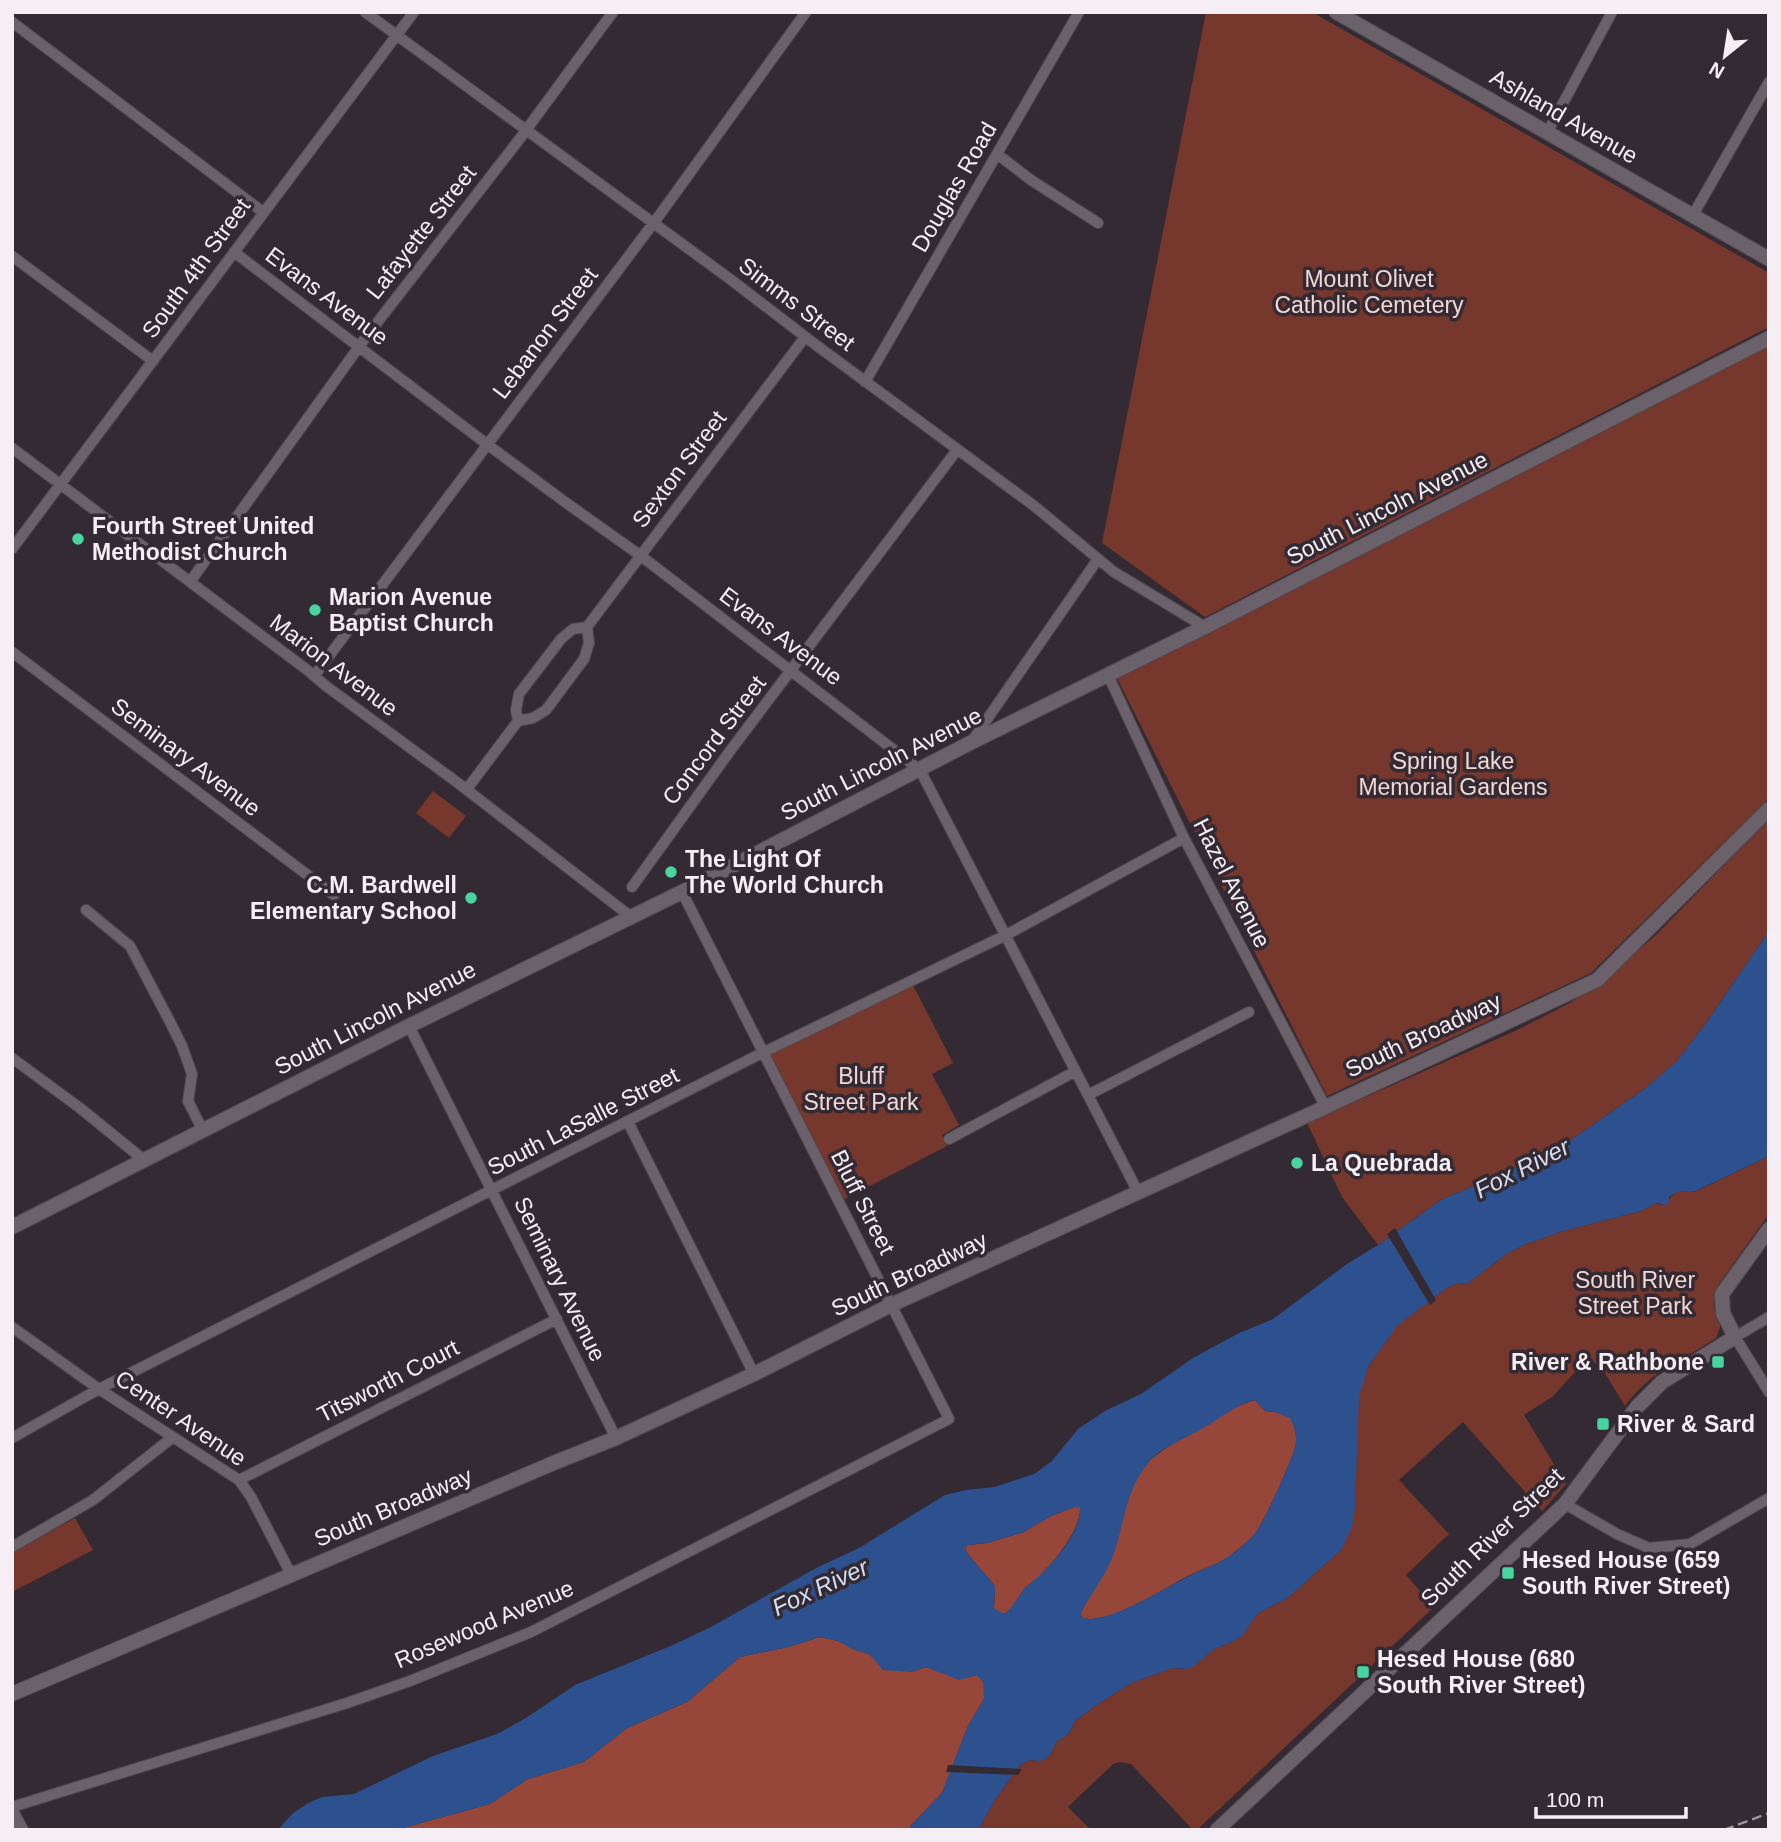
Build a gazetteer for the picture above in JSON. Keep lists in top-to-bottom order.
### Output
{
  "streets": {
    "street": [
      "Ashland Avenue",
      "Douglas Road",
      "Lafayette Street",
      "South 4th Street",
      "Evans Avenue",
      "Simms Street",
      "Lebanon Street",
      "Sexton Street",
      "South Lincoln Avenue",
      "Marion Avenue",
      "Concord Street",
      "Seminary Avenue",
      "Hazel Avenue",
      "South Broadway",
      "South LaSalle Street",
      "Bluff Street",
      "Titsworth Court",
      "Center Avenue",
      "South River Street",
      "Rosewood Avenue"
    ]
  },
  "crossings": [
    ["Douglas Road", "Simms Street"],
    ["Lafayette Street", "Evans Avenue"],
    ["Lafayette Street", "Simms Street"],
    ["Lafayette Street", "Marion Avenue"],
    ["South 4th Street", "Evans Avenue"],
    ["South 4th Street", "Simms Street"],
    ["South 4th Street", "Marion Avenue"],
    ["Evans Avenue", "Lebanon Street"],
    ["Evans Avenue", "Sexton Street"],
    ["Evans Avenue", "South Lincoln Avenue"],
    ["Evans Avenue", "Concord Street"],
    ["Evans Avenue", "South Broadway"],
    ["Evans Avenue", "South LaSalle Street"],
    ["Simms Street", "Lebanon Street"],
    ["Simms Street", "Sexton Street"],
    ["Simms Street", "South Lincoln Avenue"],
    ["Simms Street", "Concord Street"],
    ["Lebanon Street", "Marion Avenue"],
    ["Sexton Street", "Marion Avenue"],
    ["South Lincoln Avenue", "Marion Avenue"],
    ["South Lincoln Avenue", "Seminary Avenue"],
    ["South Lincoln Avenue", "Hazel Avenue"],
    ["South Lincoln Avenue", "Bluff Street"],
    ["Seminary Avenue", "South Broadway"],
    ["Seminary Avenue", "South LaSalle Street"],
    ["Seminary Avenue", "Titsworth Court"],
    ["Hazel Avenue", "South Broadway"],
    ["Hazel Avenue", "South LaSalle Street"],
    ["South Broadway", "Bluff Street"],
    ["South Broadway", "Center Avenue"],
    ["South LaSalle Street", "Bluff Street"],
    ["South LaSalle Street", "Center Avenue"],
    ["Bluff Street", "Rosewood Avenue"],
    ["Titsworth Court", "Center Avenue"]
  ],
  "water": ["Fox River"],
  "parks": [
    "Mount Olivet Catholic Cemetery",
    "Spring Lake Memorial Gardens",
    "Bluff Street Park",
    "South River Street Park"
  ],
  "places": {
    "other": [
      "Fourth Street United Methodist Church",
      "Marion Avenue Baptist Church",
      "The Light Of The World Church",
      "C.M. Bardwell Elementary School",
      "La Quebrada"
    ],
    "transit": [
      "River & Rathbone",
      "River & Sard",
      "Hesed House (659 South River Street)",
      "Hesed House (680 South River Street)"
    ]
  },
  "scale_bar": "100 m",
  "north": "bottom left"
}
